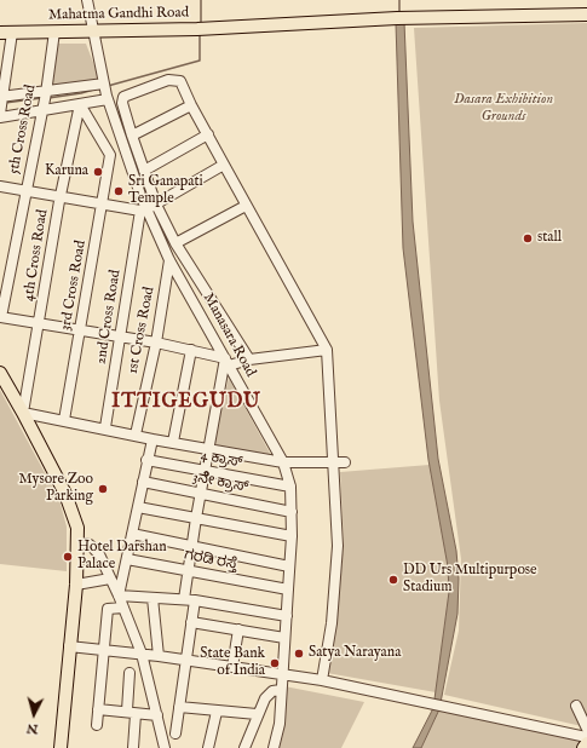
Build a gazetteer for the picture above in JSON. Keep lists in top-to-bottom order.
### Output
{
  "streets": {
    "main road": ["Mahatma Gandhi Road"],
    "street": [
      "5th Cross Road",
      "4th Cross Road",
      "3rd Cross Road",
      "2nd Cross Road",
      "1st Cross Road",
      "Manasara Road",
      "4 ಕ್ರಾಸ್",
      "3ನೆೇ ಕ್ರಾಸ್",
      "ಗರಡಿ ರಸ್ತೆ"
    ]
  },
  "crossings": [
    ["Mahatma Gandhi Road", "5th Cross Road"],
    ["Mahatma Gandhi Road", "Manasara Road"],
    ["4th Cross Road", "3rd Cross Road"],
    ["2nd Cross Road", "Manasara Road"],
    ["1st Cross Road", "Manasara Road"],
    ["Manasara Road", "4 ಕ್ರಾಸ್"],
    ["Manasara Road", "3ನೆೇ ಕ್ರಾಸ್"],
    ["Manasara Road", "ಗರಡಿ ರಸ್ತೆ"]
  ],
  "districts": ["ITTIGEGUDU"],
  "parks": ["Dasara Exhibition Grounds"],
  "places": [
    "Karuna",
    "Sri Ganapati Temple",
    "stall",
    "Mysore Zoo Parking",
    "Hotel Darshan Palace",
    "DD Urs Multipurpose Stadium",
    "Satya Narayana",
    "State Bank of India"
  ],
  "north": "bottom"
}
